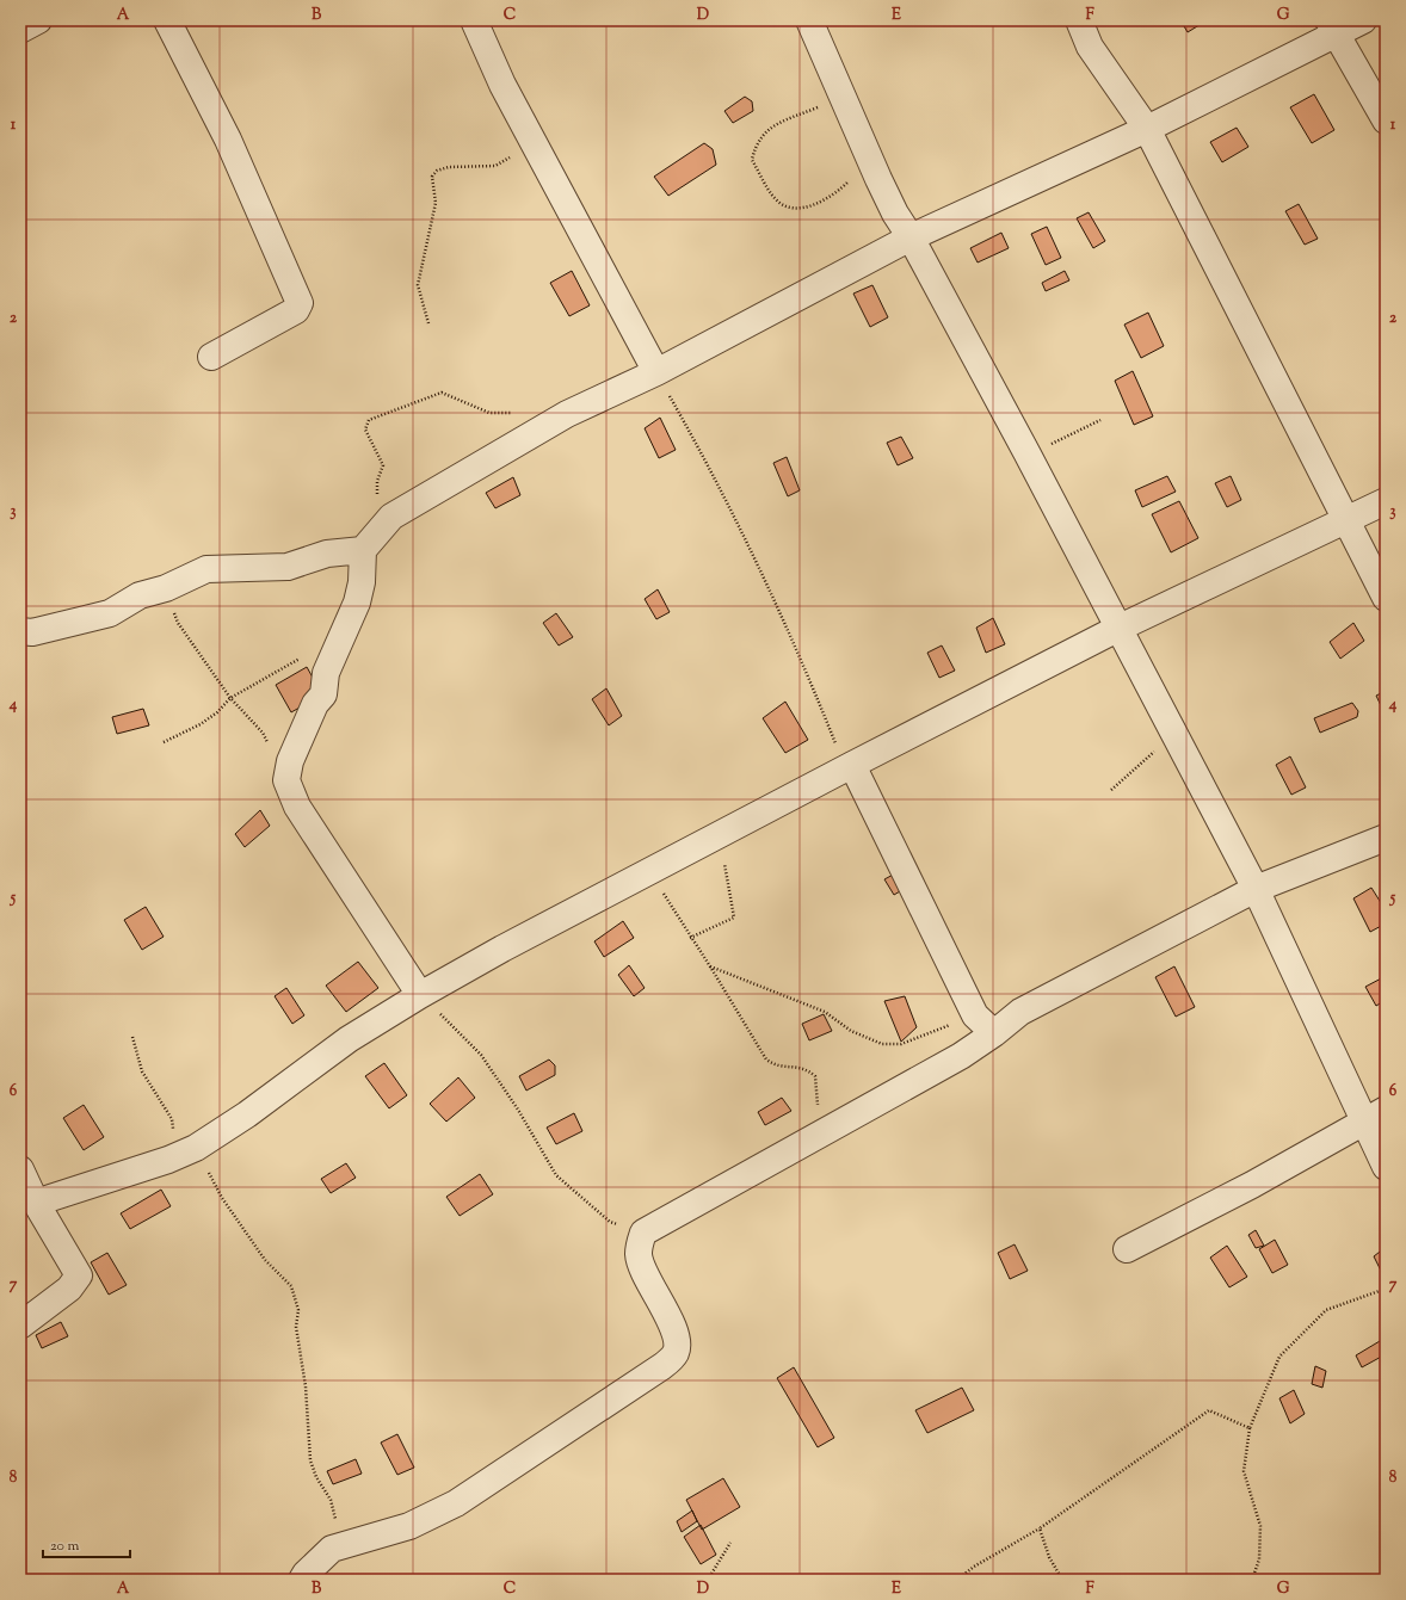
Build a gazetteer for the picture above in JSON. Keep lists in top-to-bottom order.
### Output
{
  "scale_bar": "20 m",
  "grid": {
    "columns": [
      "A",
      "B",
      "C",
      "D",
      "E",
      "F",
      "G"
    ],
    "rows": [
      "1",
      "2",
      "3",
      "4",
      "5",
      "6",
      "7",
      "8"
    ]
  }
}
